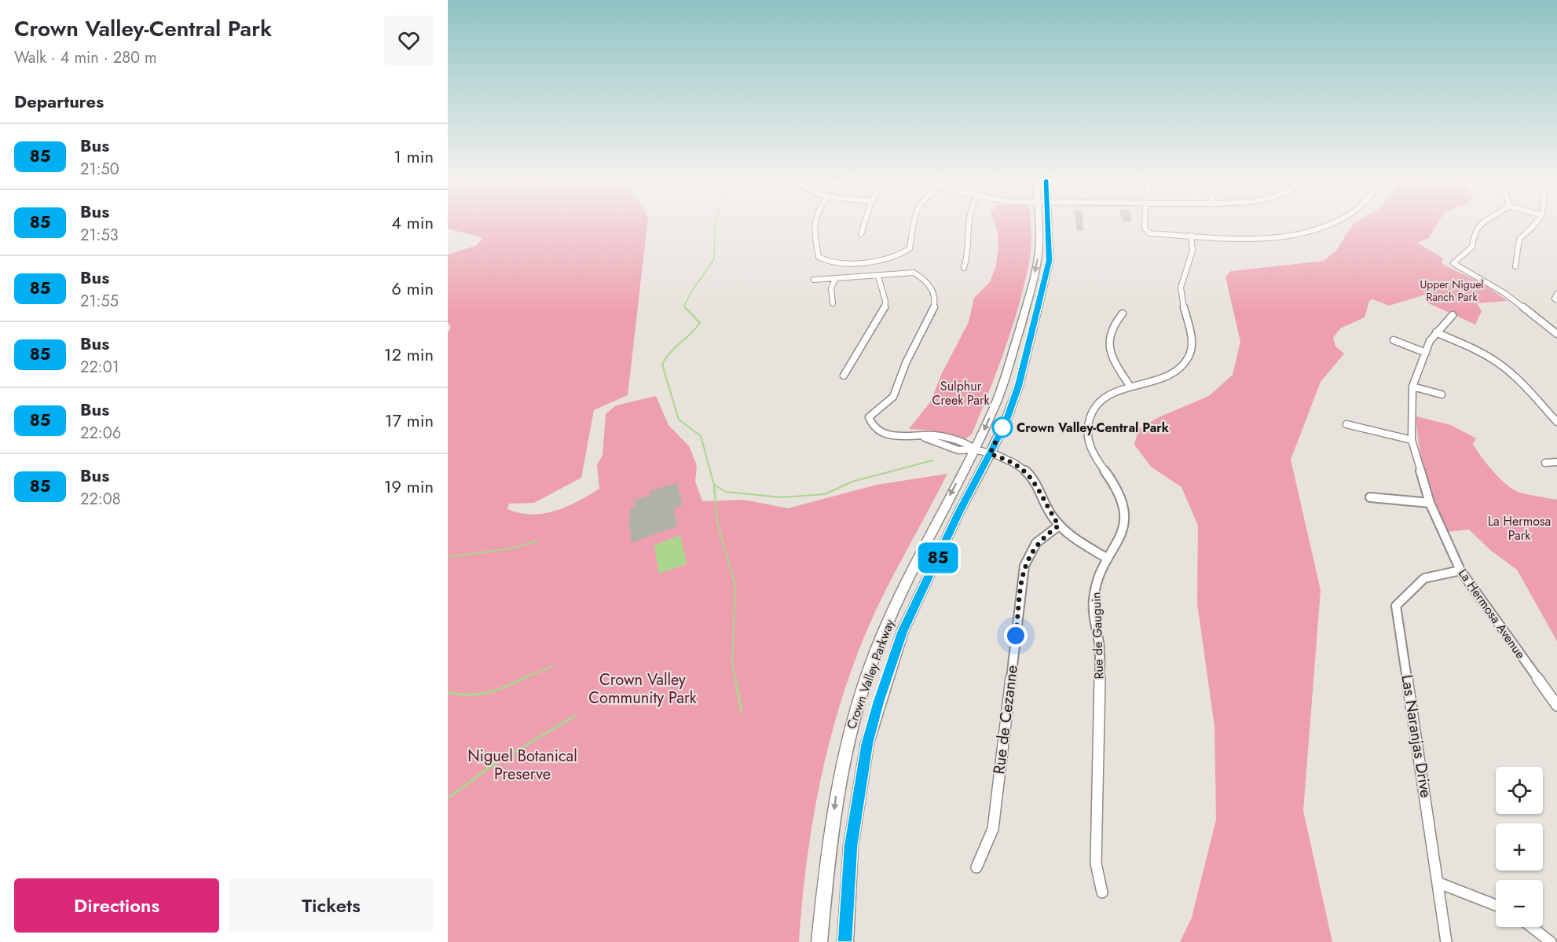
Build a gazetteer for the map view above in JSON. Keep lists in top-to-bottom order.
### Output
{
  "streets": {
    "main road": ["Crown Valley Parkway"],
    "street": [
      "La Hermosa Avenue",
      "Rue de Gauguin",
      "Rue de Cezanne",
      "Las Naranjas Drive"
    ]
  },
  "crossings": [
    ["La Hermosa Avenue", "Las Naranjas Drive"]
  ],
  "parks": [
    "Upper Niguel Ranch Park",
    "Sulphur Creek Park",
    "La Hermosa Park",
    "Crown Valley Community Park",
    "Niguel Botanical Preserve"
  ],
  "places": ["Crown Valley-Central Park"],
  "lines": ["bus line 85"],
  "page": {
    "heading": [
      ["Crown Valley-Central Park", "Walk · 4 min · 280 m"],
      "Departures"
    ],
    "on_map": "85",
    "list": [
      {
        "mark": "85",
        "name": "Bus",
        "note": "21:50",
        "value": "1 min"
      },
      {
        "mark": "85",
        "name": "Bus",
        "note": "21:53",
        "value": "4 min"
      },
      {
        "mark": "85",
        "name": "Bus",
        "note": "21:55",
        "value": "6 min"
      },
      {
        "mark": "85",
        "name": "Bus",
        "note": "22:01",
        "value": "12 min"
      },
      {
        "mark": "85",
        "name": "Bus",
        "note": "22:06",
        "value": "17 min"
      },
      {
        "mark": "85",
        "name": "Bus",
        "note": "22:08",
        "value": "19 min"
      }
    ],
    "map_buttons": ["+", "−"],
    "buttons": ["Directions", "Tickets"]
  }
}
